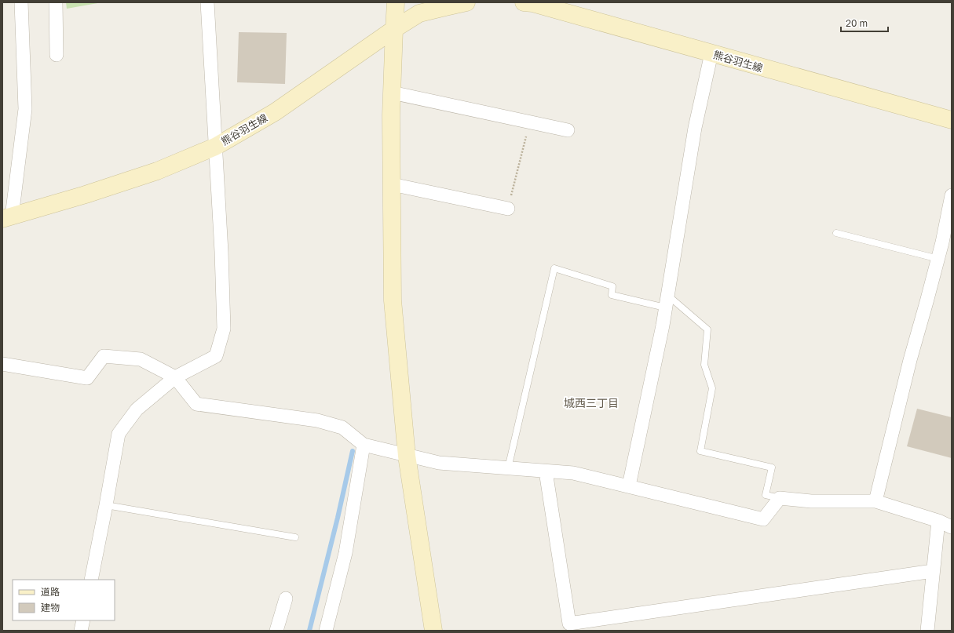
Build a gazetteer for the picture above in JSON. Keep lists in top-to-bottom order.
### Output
{
  "streets": {
    "main road": ["熊谷羽生線"]
  },
  "districts": ["城西三丁目"],
  "legend": ["道路", "建物"],
  "scale_bar": "20 m"
}
